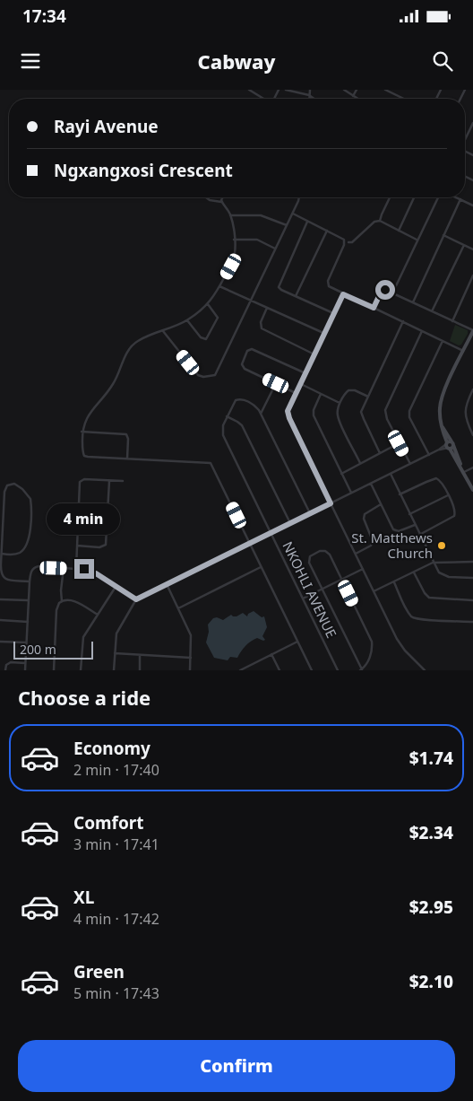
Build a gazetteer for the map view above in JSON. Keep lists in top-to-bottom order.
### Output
{
  "streets": {
    "street": ["NKOHLI AVENUE"]
  },
  "places": ["St. Matthews Church"],
  "scale_bar": "200 m",
  "page": {
    "status": "17:34",
    "header": "Cabway",
    "banner": ["Rayi Avenue", "Ngxangxosi Crescent"],
    "bubble": "4 min",
    "scale": "200 m",
    "heading": "Choose a ride",
    "list": [
      {
        "name": "Economy",
        "note": "2 min · 17:40",
        "value": "$1.74"
      },
      {
        "name": "Comfort",
        "note": "3 min · 17:41",
        "value": "$2.34"
      },
      {
        "name": "XL",
        "note": "4 min · 17:42",
        "value": "$2.95"
      },
      {
        "name": "Green",
        "note": "5 min · 17:43",
        "value": "$2.10"
      }
    ],
    "buttons": "Confirm"
  }
}
